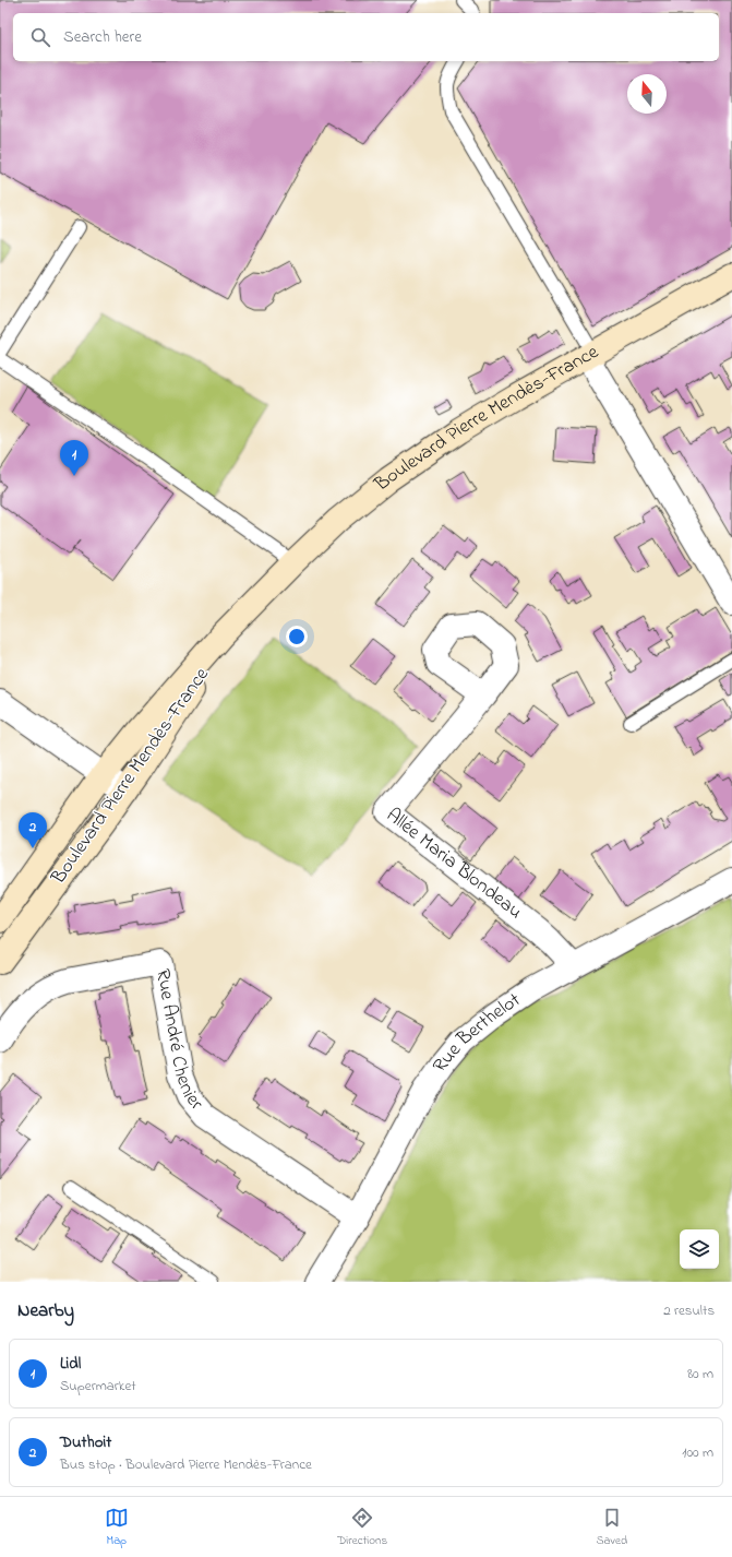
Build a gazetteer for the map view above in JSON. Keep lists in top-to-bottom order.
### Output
{
  "streets": {
    "street": [
      "Boulevard Pierre Mendès-France",
      "Allée Maria Blondeau",
      "Rue Berthelot",
      "Rue André Chenier"
    ]
  },
  "crossings": [
    ["Allée Maria Blondeau", "Rue Berthelot"],
    ["Rue Berthelot", "Rue André Chenier"]
  ],
  "north": "top",
  "page": {
    "search": "Search here",
    "pins": ["1", "2"],
    "heading": ["Nearby", "2 results"],
    "list": [
      {
        "mark": "1",
        "name": "Lidl",
        "note": "Supermarket",
        "value": "80 m"
      },
      {
        "mark": "2",
        "name": "Duthoit",
        "note": "Bus stop · Boulevard Pierre Mendès-France",
        "value": "100 m"
      }
    ],
    "nav": ["Map", "Directions", "Saved"]
  }
}
